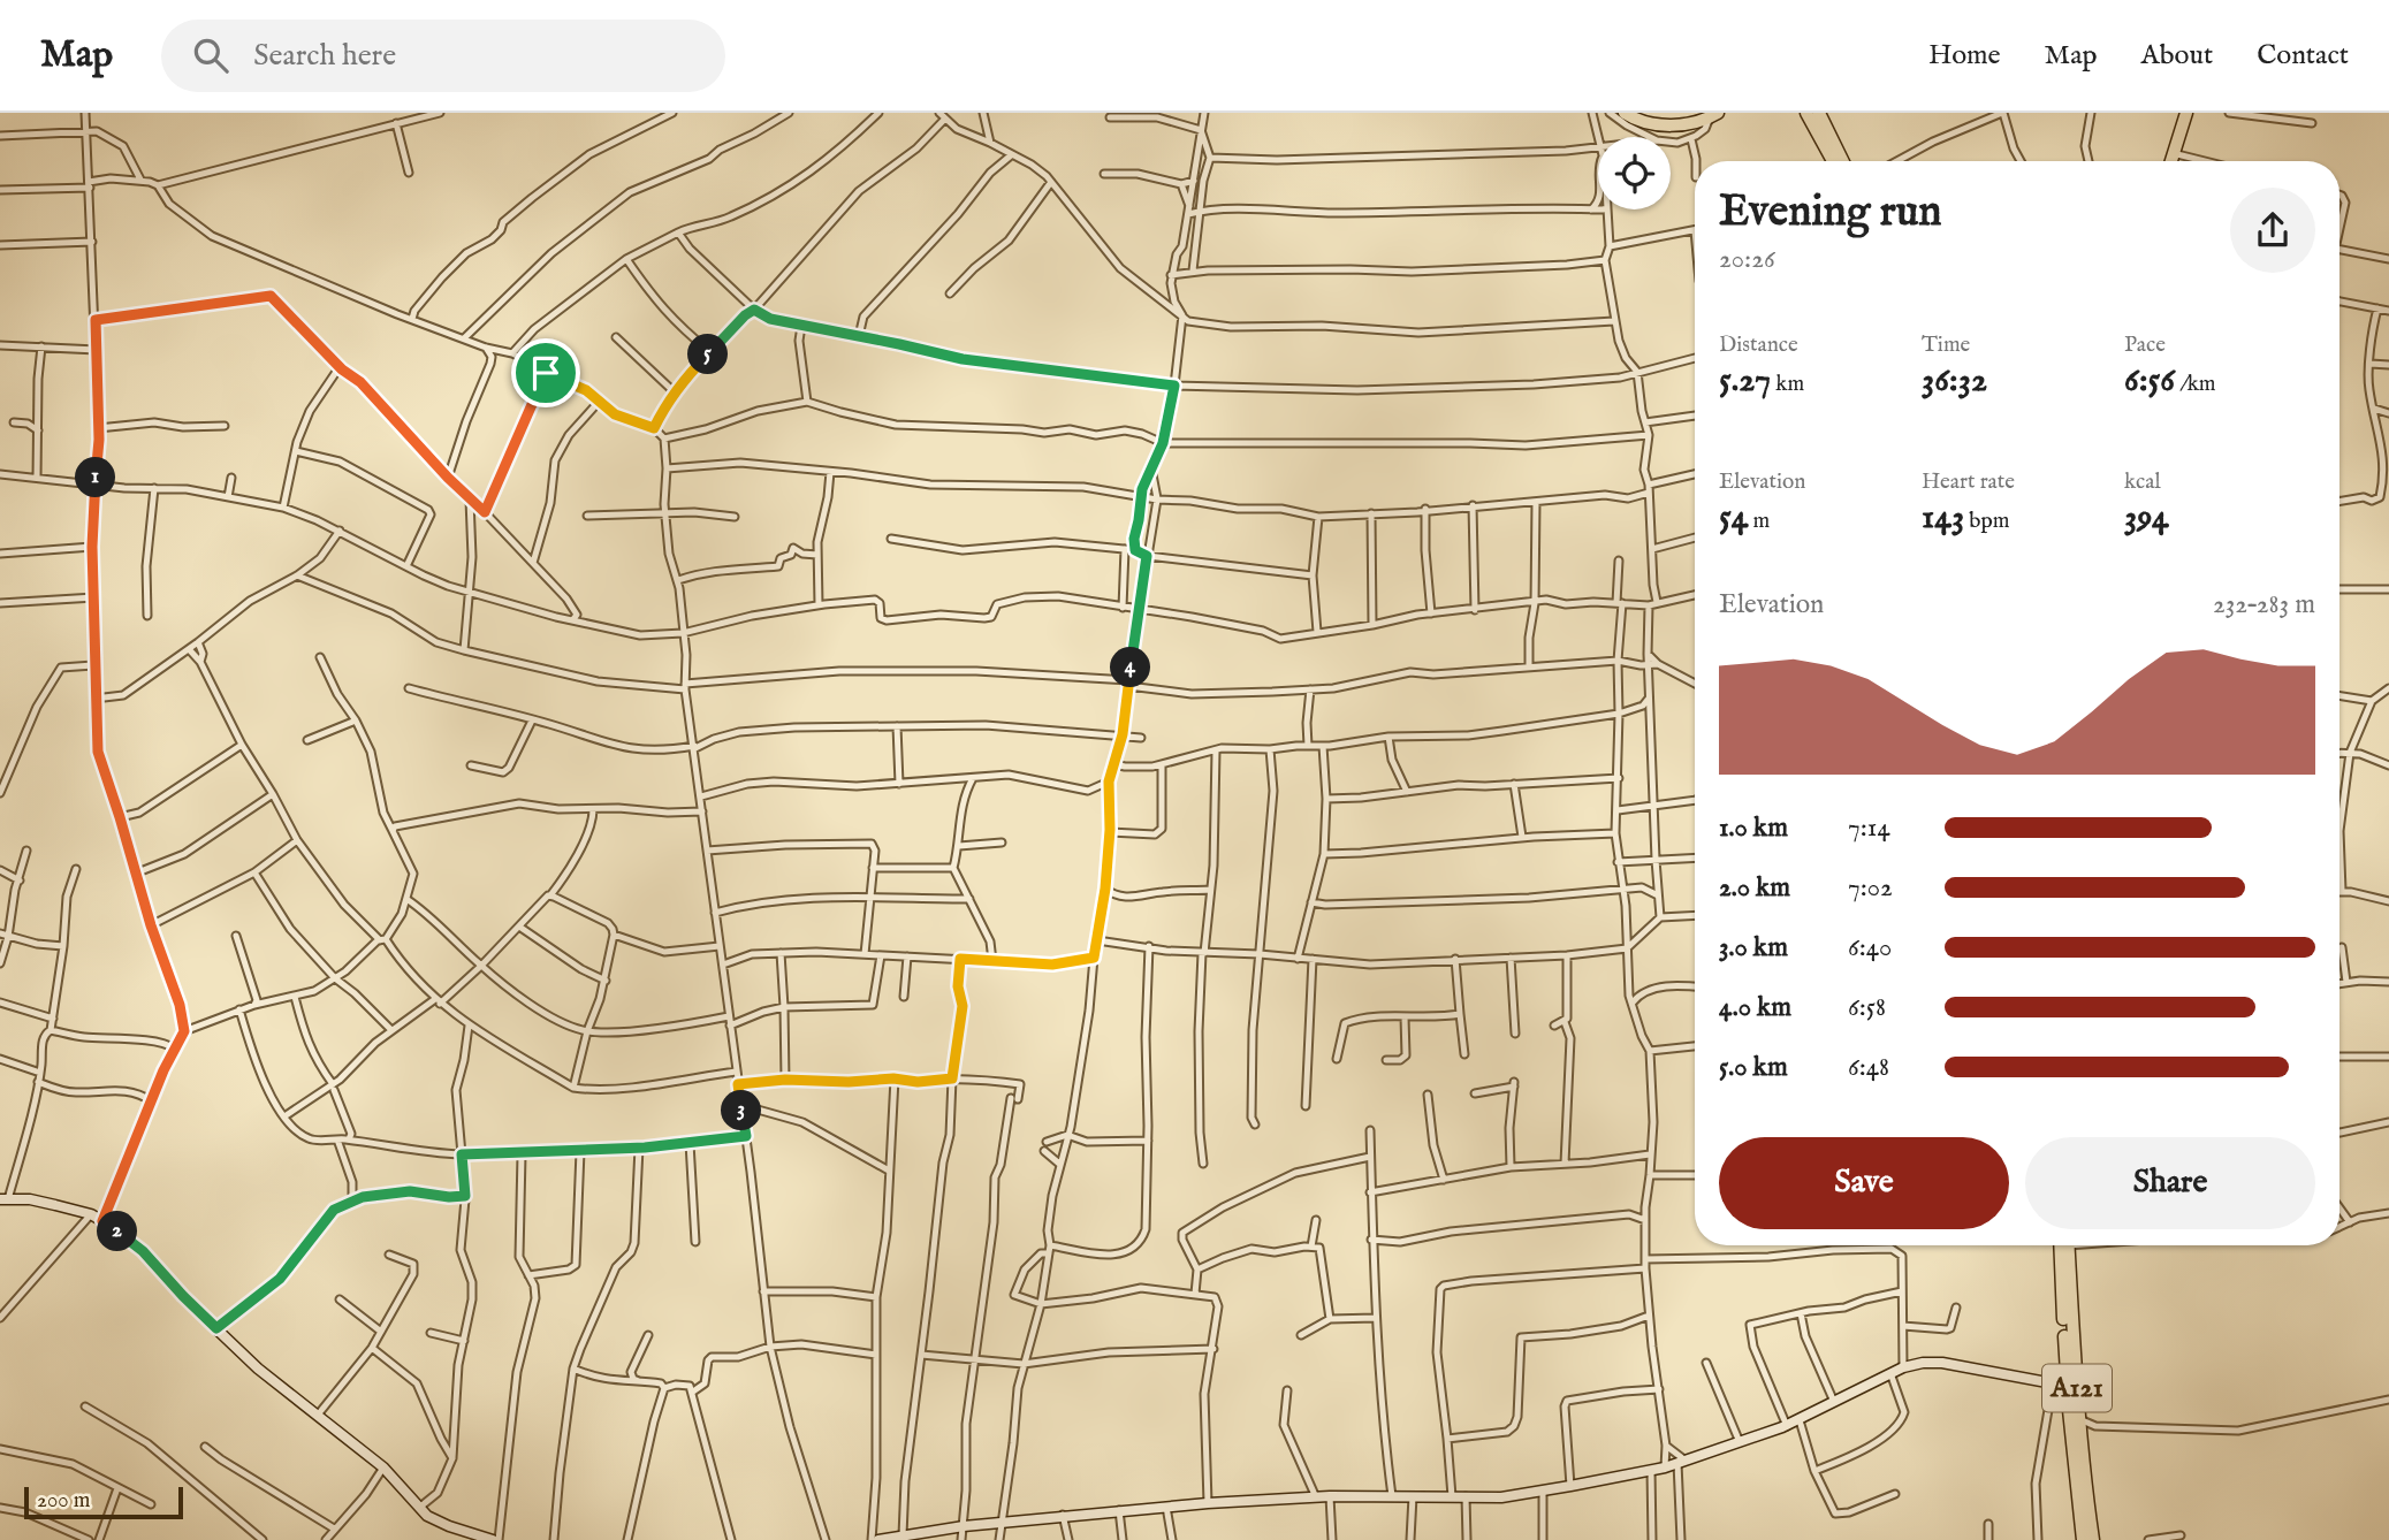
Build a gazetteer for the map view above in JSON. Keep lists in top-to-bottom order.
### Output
{
  "streets": {
    "highway": ["A121"]
  },
  "scale_bar": "200 m",
  "page": {
    "header": "Map",
    "search": "Search here",
    "nav": [
      "Home",
      "Map",
      "About",
      "Contact"
    ],
    "heading": ["Evening run", "20:26"],
    "stats": [
      ["Distance", "5.27 km"],
      ["Time", "36:32"],
      ["Pace", "6:56 /km"],
      ["Elevation", "54 m"],
      ["Heart rate", "143 bpm"],
      ["kcal", "394"]
    ],
    "pins": [
      "5",
      "1",
      "4",
      "3",
      "2"
    ],
    "chart": ["Elevation", "232–283 m"],
    "list": [
      {
        "name": "1.0 km",
        "note": "7:14"
      },
      {
        "name": "2.0 km",
        "note": "7:02"
      },
      {
        "name": "3.0 km",
        "note": "6:40"
      },
      {
        "name": "4.0 km",
        "note": "6:58"
      },
      {
        "name": "5.0 km",
        "note": "6:48"
      }
    ],
    "buttons": ["Save", "Share"],
    "scale": "200 m"
  }
}
